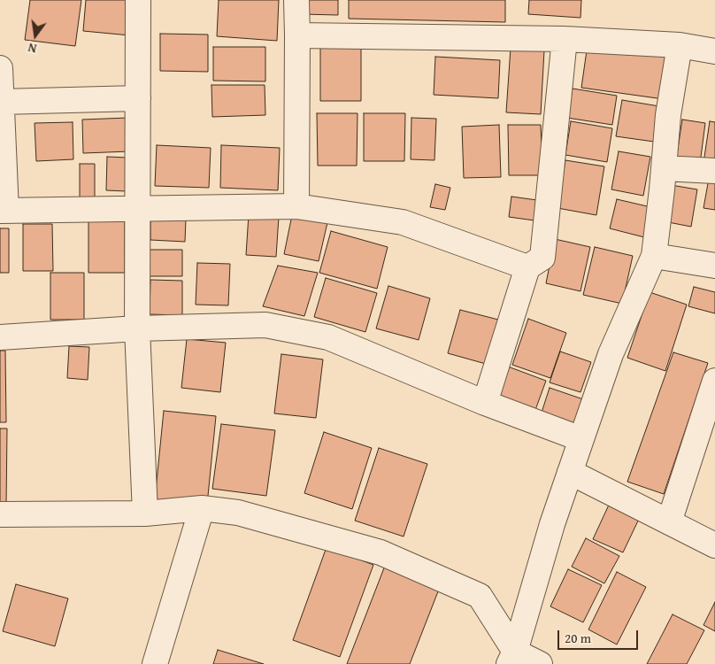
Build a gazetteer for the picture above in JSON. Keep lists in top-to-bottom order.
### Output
{
  "scale_bar": "20 m",
  "north": "bottom"
}
